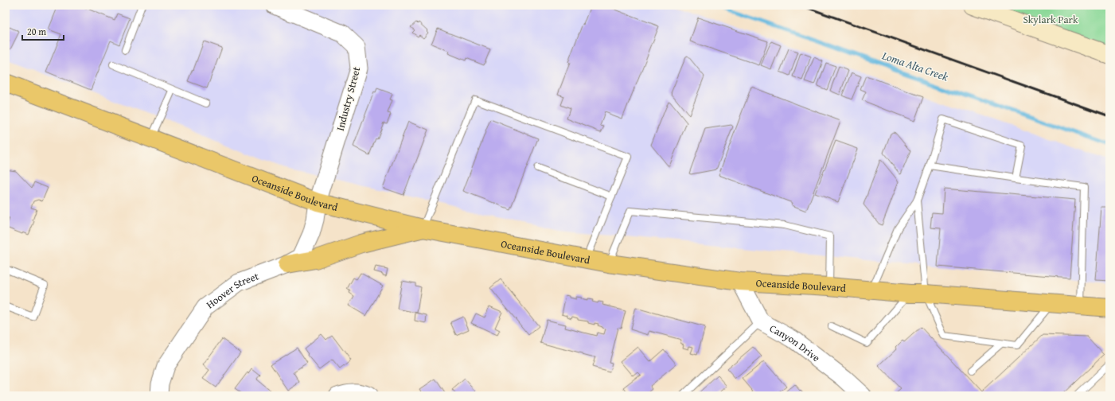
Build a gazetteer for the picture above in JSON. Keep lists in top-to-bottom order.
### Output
{
  "streets": {
    "main road": ["Oceanside Boulevard"],
    "street": ["Industry Street", "Hoover Street", "Canyon Drive"]
  },
  "crossings": [
    ["Industry Street", "Oceanside Boulevard"],
    ["Industry Street", "Hoover Street"],
    ["Oceanside Boulevard", "Hoover Street"],
    ["Oceanside Boulevard", "Canyon Drive"]
  ],
  "water": ["Loma Alta Creek"],
  "parks": ["Skylark Park"],
  "scale_bar": "20 m"
}
